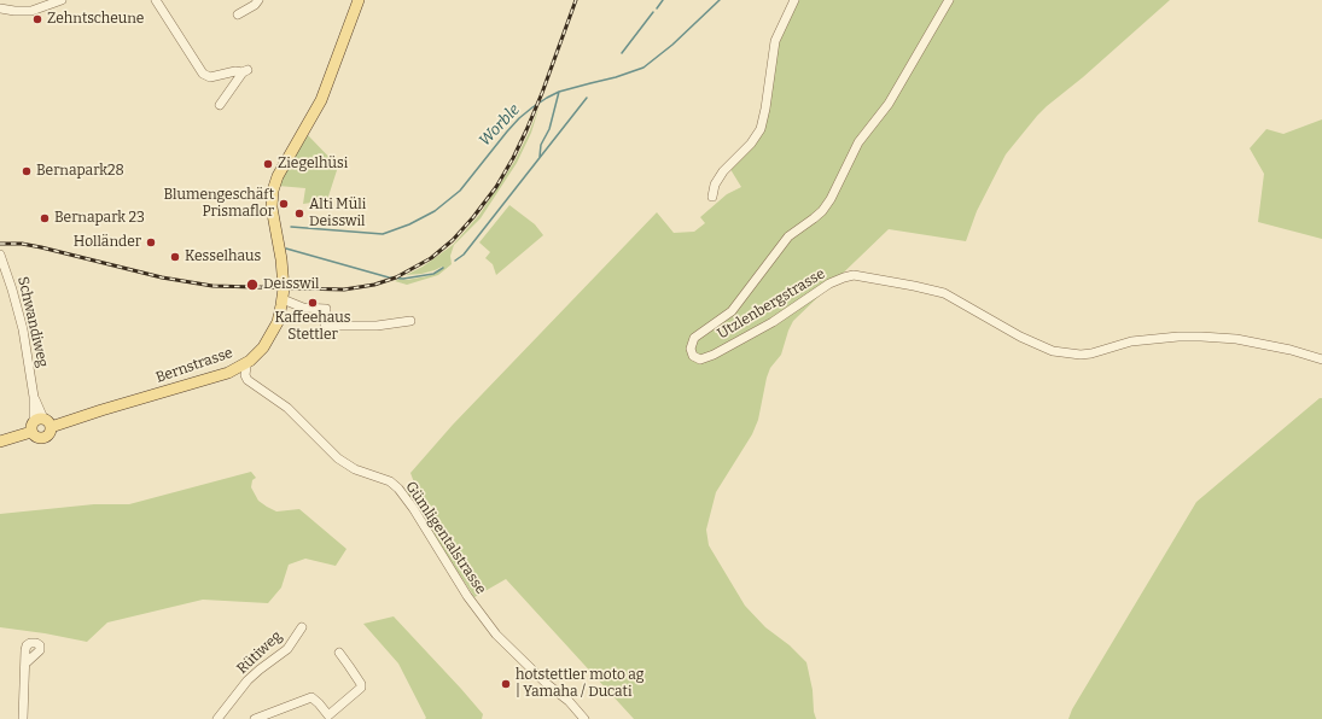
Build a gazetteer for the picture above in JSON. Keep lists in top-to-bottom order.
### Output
{
  "streets": {
    "main road": ["Bernstrasse"],
    "street": [
      "Utzlenbergstrasse",
      "Schwandiweg",
      "Gümligentalstrasse",
      "Rütiweg"
    ]
  },
  "crossings": [
    ["Schwandiweg", "Bernstrasse"],
    ["Bernstrasse", "Gümligentalstrasse"]
  ],
  "water": ["Worble"],
  "places": [
    "Zehntscheune",
    "Ziegelhüsi",
    "Bernapark28",
    "Blumengeschäft Prismaflor",
    "Alti Müli Deisswil",
    "Bernapark 23",
    "Holländer",
    "Kesselhaus",
    "Deisswil",
    "Kaffeehaus Stettler",
    "hotstettler moto ag | Yamaha / Ducati"
  ]
}
